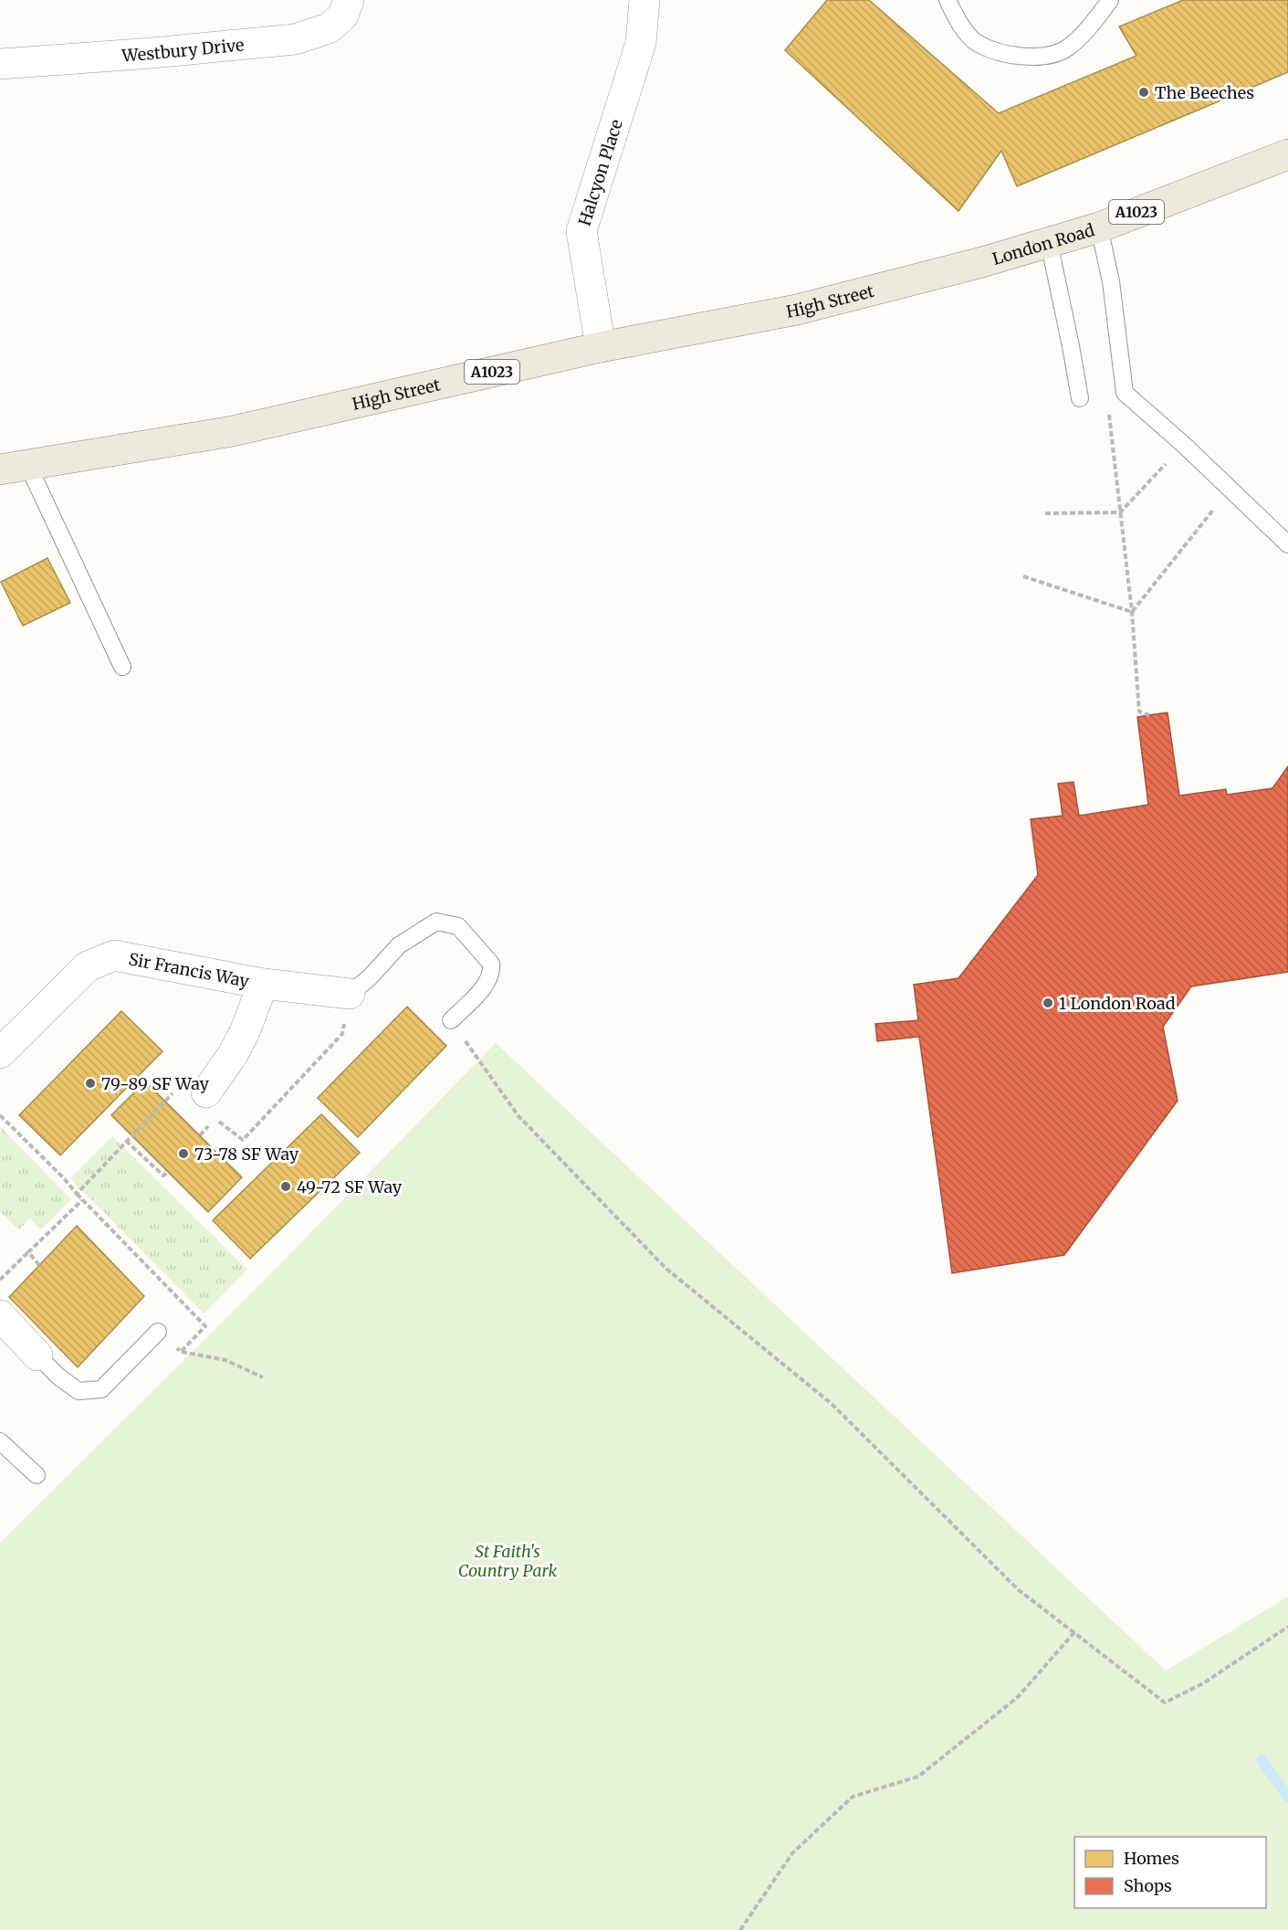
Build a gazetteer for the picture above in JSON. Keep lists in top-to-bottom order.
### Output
{
  "streets": {
    "main road": ["A1023", "London Road", "High Street"],
    "street": ["Westbury Drive", "Halcyon Place", "Sir Francis Way"]
  },
  "crossings": [
    ["Halcyon Place", "High Street"],
    ["London Road", "High Street"]
  ],
  "parks": ["St Faith's Country Park"],
  "places": [
    "The Beeches",
    "1 London Road",
    "79-89 SF Way",
    "73-78 SF Way",
    "49-72 SF Way"
  ],
  "legend": ["Homes", "Shops"]
}
